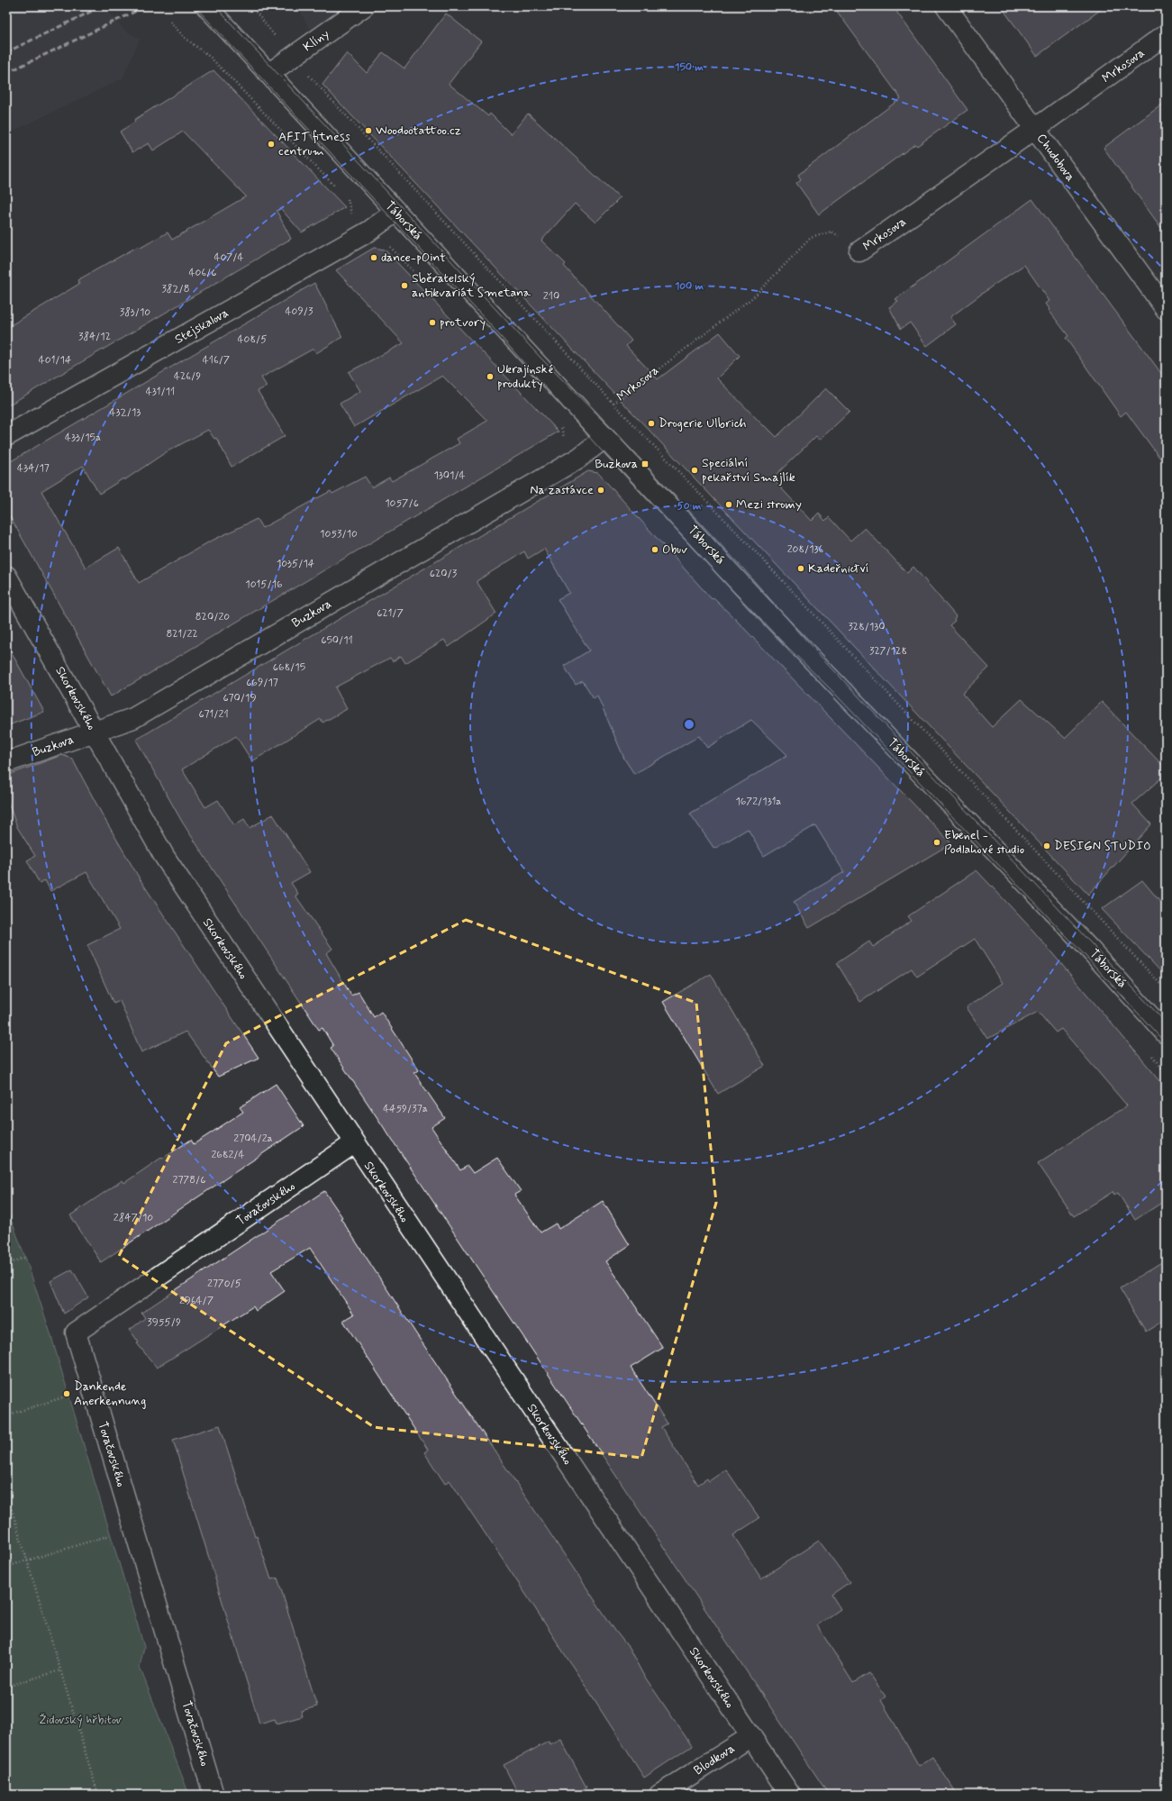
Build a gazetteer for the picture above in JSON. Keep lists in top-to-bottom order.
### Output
{
  "streets": {
    "street": [
      "Klíny",
      "Mrkosova",
      "Chudobova",
      "Táborská",
      "Stejskalova",
      "Buzkova",
      "Skorkovského",
      "Tovačovského",
      "Blodkova"
    ]
  },
  "crossings": [
    ["Klíny", "Táborská"],
    ["Mrkosova", "Chudobova"],
    ["Táborská", "Stejskalova"],
    ["Táborská", "Buzkova"],
    ["Buzkova", "Skorkovského"],
    ["Skorkovského", "Tovačovského"],
    ["Skorkovského", "Blodkova"]
  ],
  "parks": ["Židovský hřbitov"],
  "places": {
    "other": [
      "Woodootattoo.cz",
      "AFIT fitness centrum",
      "dance-pOint",
      "Sběratelský antikvariát Smetana",
      "protvory",
      "Ukrajinské produkty",
      "Drogerie Ulbrich",
      "Speciální pekařství Smajlík",
      "Na zastávce",
      "Mezi stromy",
      "Obuv",
      "Kadeřnictví",
      "Ebenel - Podlahové studio",
      "DESIGN STUDIO",
      "Dankende Anerkennung"
    ],
    "transit": ["Buzkova"]
  },
  "house_numbers": [
    "407/4",
    "406/6",
    "382/8",
    "210",
    "409/3",
    "383/10",
    "384/12",
    "408/5",
    "401/14",
    "416/7",
    "426/9",
    "431/11",
    "432/13",
    "433/15a",
    "434/17",
    "1301/4",
    "1057/6",
    "1053/10",
    "208/136",
    "1035/14",
    "620/3",
    "1015/16",
    "621/7",
    "820/20",
    "328/130",
    "821/22",
    "650/11",
    "327/128",
    "668/15",
    "669/17",
    "670/19",
    "671/21",
    "1672/131a",
    "4459/37a",
    "2704/2a",
    "2682/4",
    "2778/6",
    "2847/10",
    "2770/5",
    "2964/7",
    "3955/9"
  ],
  "rings": ["150 m", "100 m", "50 m"]
}
